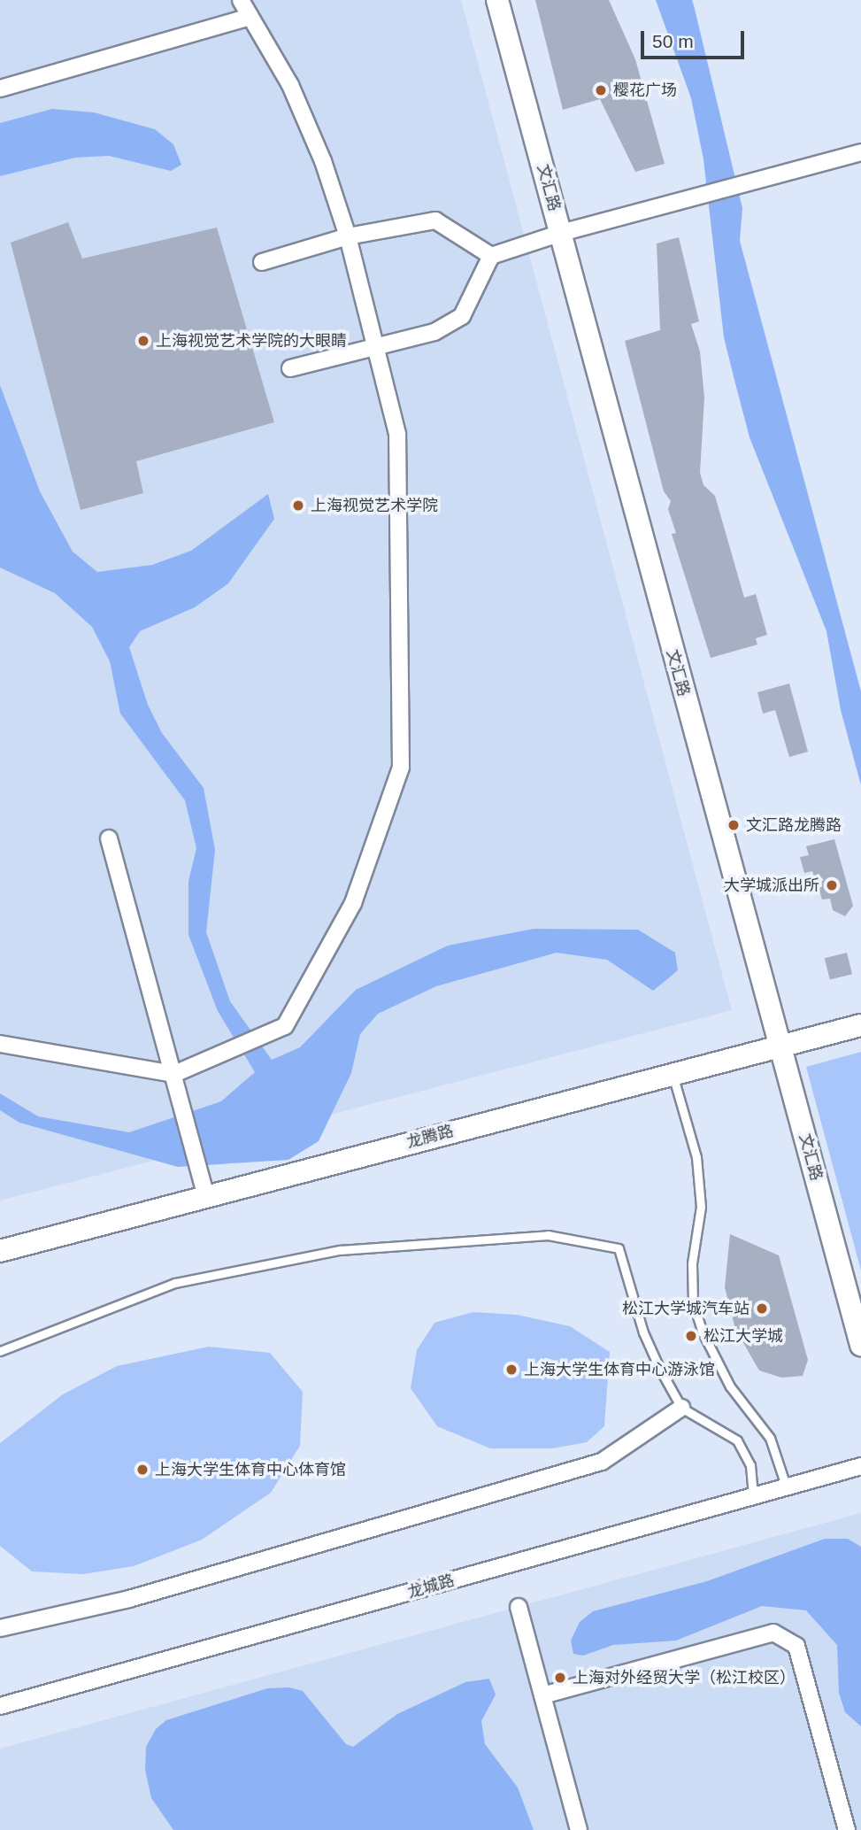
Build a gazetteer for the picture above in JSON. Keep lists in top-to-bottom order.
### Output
{
  "streets": {
    "main road": ["文汇路", "龙腾路"],
    "street": ["龙城路"]
  },
  "crossings": [
    ["文汇路", "龙腾路"]
  ],
  "places": [
    "樱花广场",
    "上海视觉艺术学院的大眼睛",
    "上海视觉艺术学院",
    "文汇路龙腾路",
    "大学城派出所",
    "松江大学城汽车站",
    "松江大学城",
    "上海大学生体育中心游泳馆",
    "上海大学生体育中心体育馆",
    "上海对外经贸大学（松江校区）"
  ],
  "scale_bar": "50 m"
}
